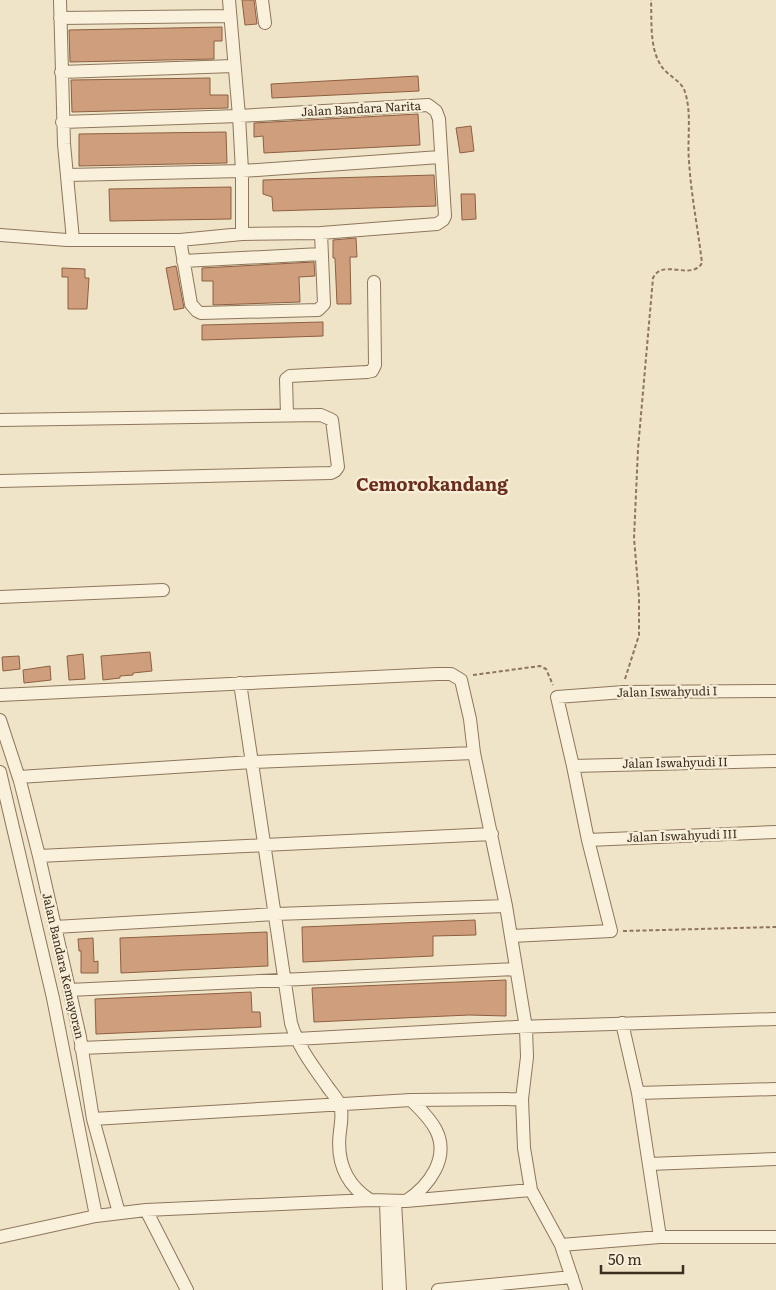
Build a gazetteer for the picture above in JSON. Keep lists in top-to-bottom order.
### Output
{
  "streets": {
    "street": [
      "Jalan Bandara Narita",
      "Jalan Iswahyudi I",
      "Jalan Iswahyudi II",
      "Jalan Iswahyudi III",
      "Jalan Bandara Kemayoran"
    ]
  },
  "districts": ["Cemorokandang"],
  "scale_bar": "50 m"
}
